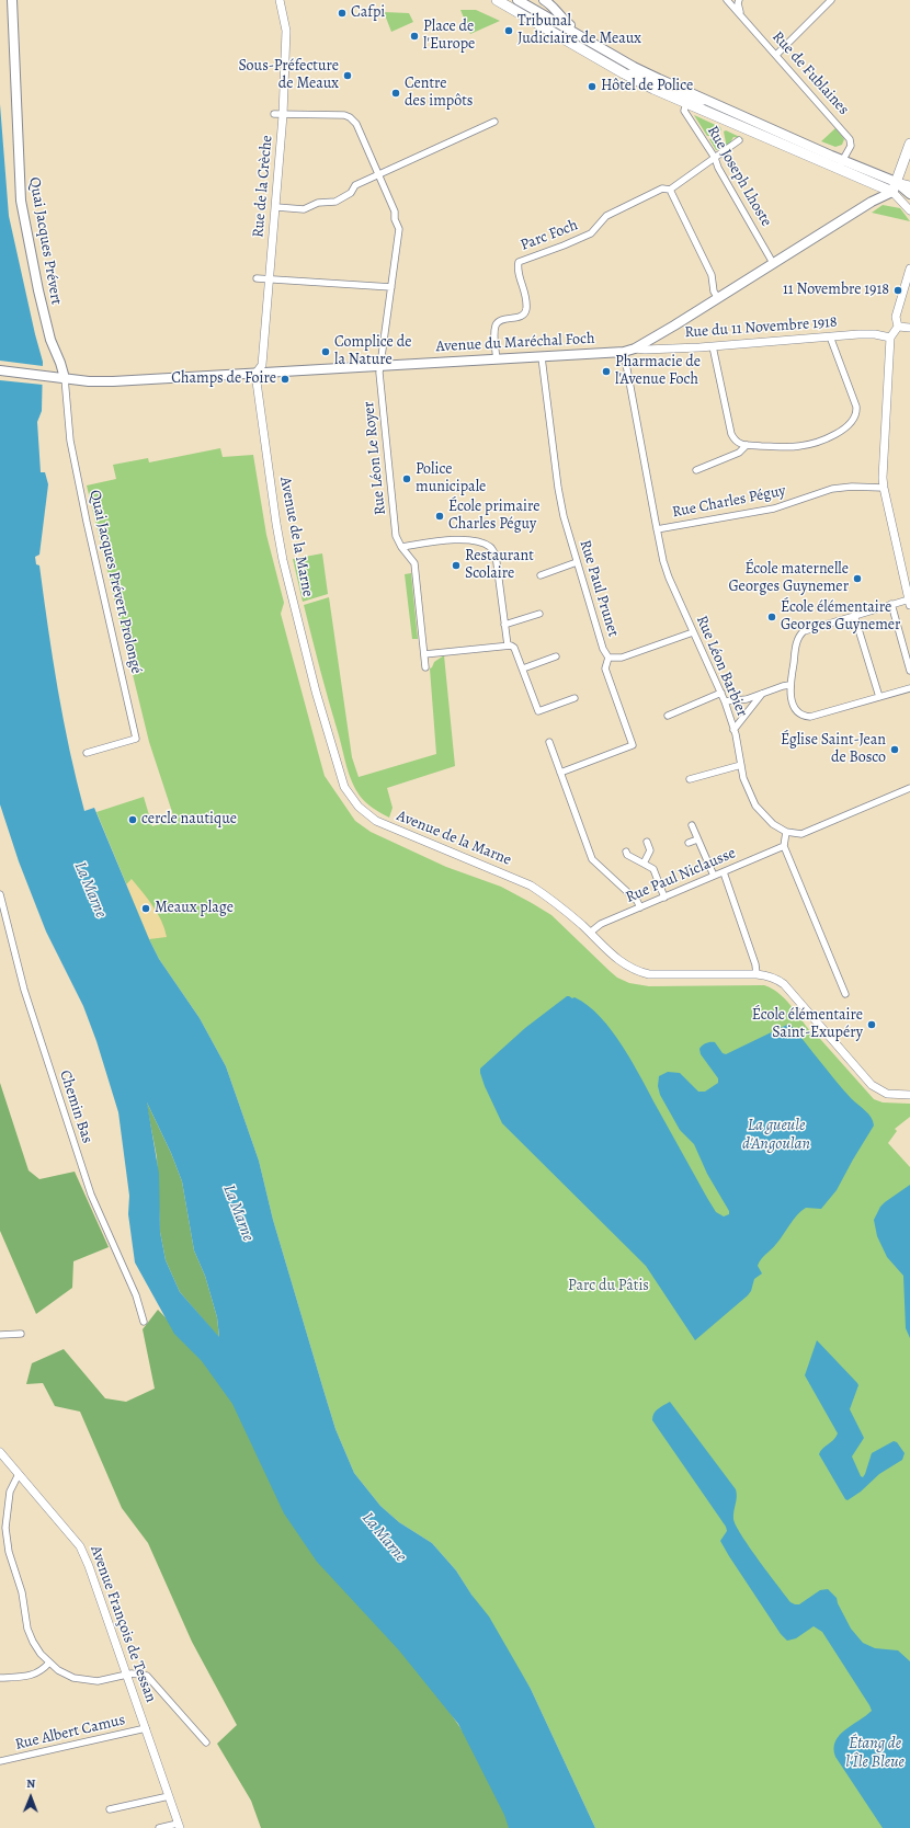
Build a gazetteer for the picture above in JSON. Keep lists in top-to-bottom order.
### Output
{
  "streets": {
    "main road": ["Quai Jacques Prévert", "Avenue du Maréchal Foch"],
    "street": [
      "Rue de Fublaines",
      "Rue Joseph Lhoste",
      "Rue de la Crèche",
      "Parc Foch",
      "Rue du 11 Novembre 1918",
      "Rue Léon Le Royer",
      "Rue Charles Péguy",
      "Avenue de la Marne",
      "Quai Jacques Prévert Prolongé",
      "Rue Paul Prunet",
      "Rue Léon Barbier",
      "Rue Paul Niclausse",
      "Chemin Bas",
      "Avenue François de Tessan",
      "Rue Albert Camus"
    ]
  },
  "crossings": [
    ["Rue Joseph Lhoste", "Avenue du Maréchal Foch"],
    ["Rue de la Crèche", "Avenue du Maréchal Foch"],
    ["Rue de la Crèche", "Rue Léon Le Royer"],
    ["Rue de la Crèche", "Avenue de la Marne"],
    ["Parc Foch", "Avenue du Maréchal Foch"],
    ["Quai Jacques Prévert", "Avenue du Maréchal Foch"],
    ["Quai Jacques Prévert", "Quai Jacques Prévert Prolongé"],
    ["Rue du 11 Novembre 1918", "Avenue du Maréchal Foch"],
    ["Avenue du Maréchal Foch", "Rue Léon Le Royer"],
    ["Avenue du Maréchal Foch", "Avenue de la Marne"],
    ["Avenue du Maréchal Foch", "Quai Jacques Prévert Prolongé"],
    ["Avenue du Maréchal Foch", "Rue Paul Prunet"],
    ["Avenue du Maréchal Foch", "Rue Léon Barbier"],
    ["Rue Charles Péguy", "Rue Léon Barbier"],
    ["Avenue de la Marne", "Rue Paul Niclausse"],
    ["Avenue François de Tessan", "Rue Albert Camus"]
  ],
  "water": ["La Marne", "La gueule d'Angoulan", "Étang de l'Île Bleue"],
  "parks": ["Parc du Pâtis"],
  "places": [
    "Cafpi",
    "Tribunal Judiciaire de Meaux",
    "Place de l'Europe",
    "Sous-Préfecture de Meaux",
    "Hôtel de Police",
    "Centre des impôts",
    "11 Novembre 1918",
    "Complice de la Nature",
    "Pharmacie de l'Avenue Foch",
    "Champs de Foire",
    "Police municipale",
    "École primaire Charles Péguy",
    "Restaurant Scolaire",
    "École maternelle Georges Guynemer",
    "École élémentaire Georges Guynemer",
    "Église Saint-Jean de Bosco",
    "cercle nautique",
    "Meaux plage",
    "École élémentaire Saint-Exupéry"
  ],
  "north": "top"
}
